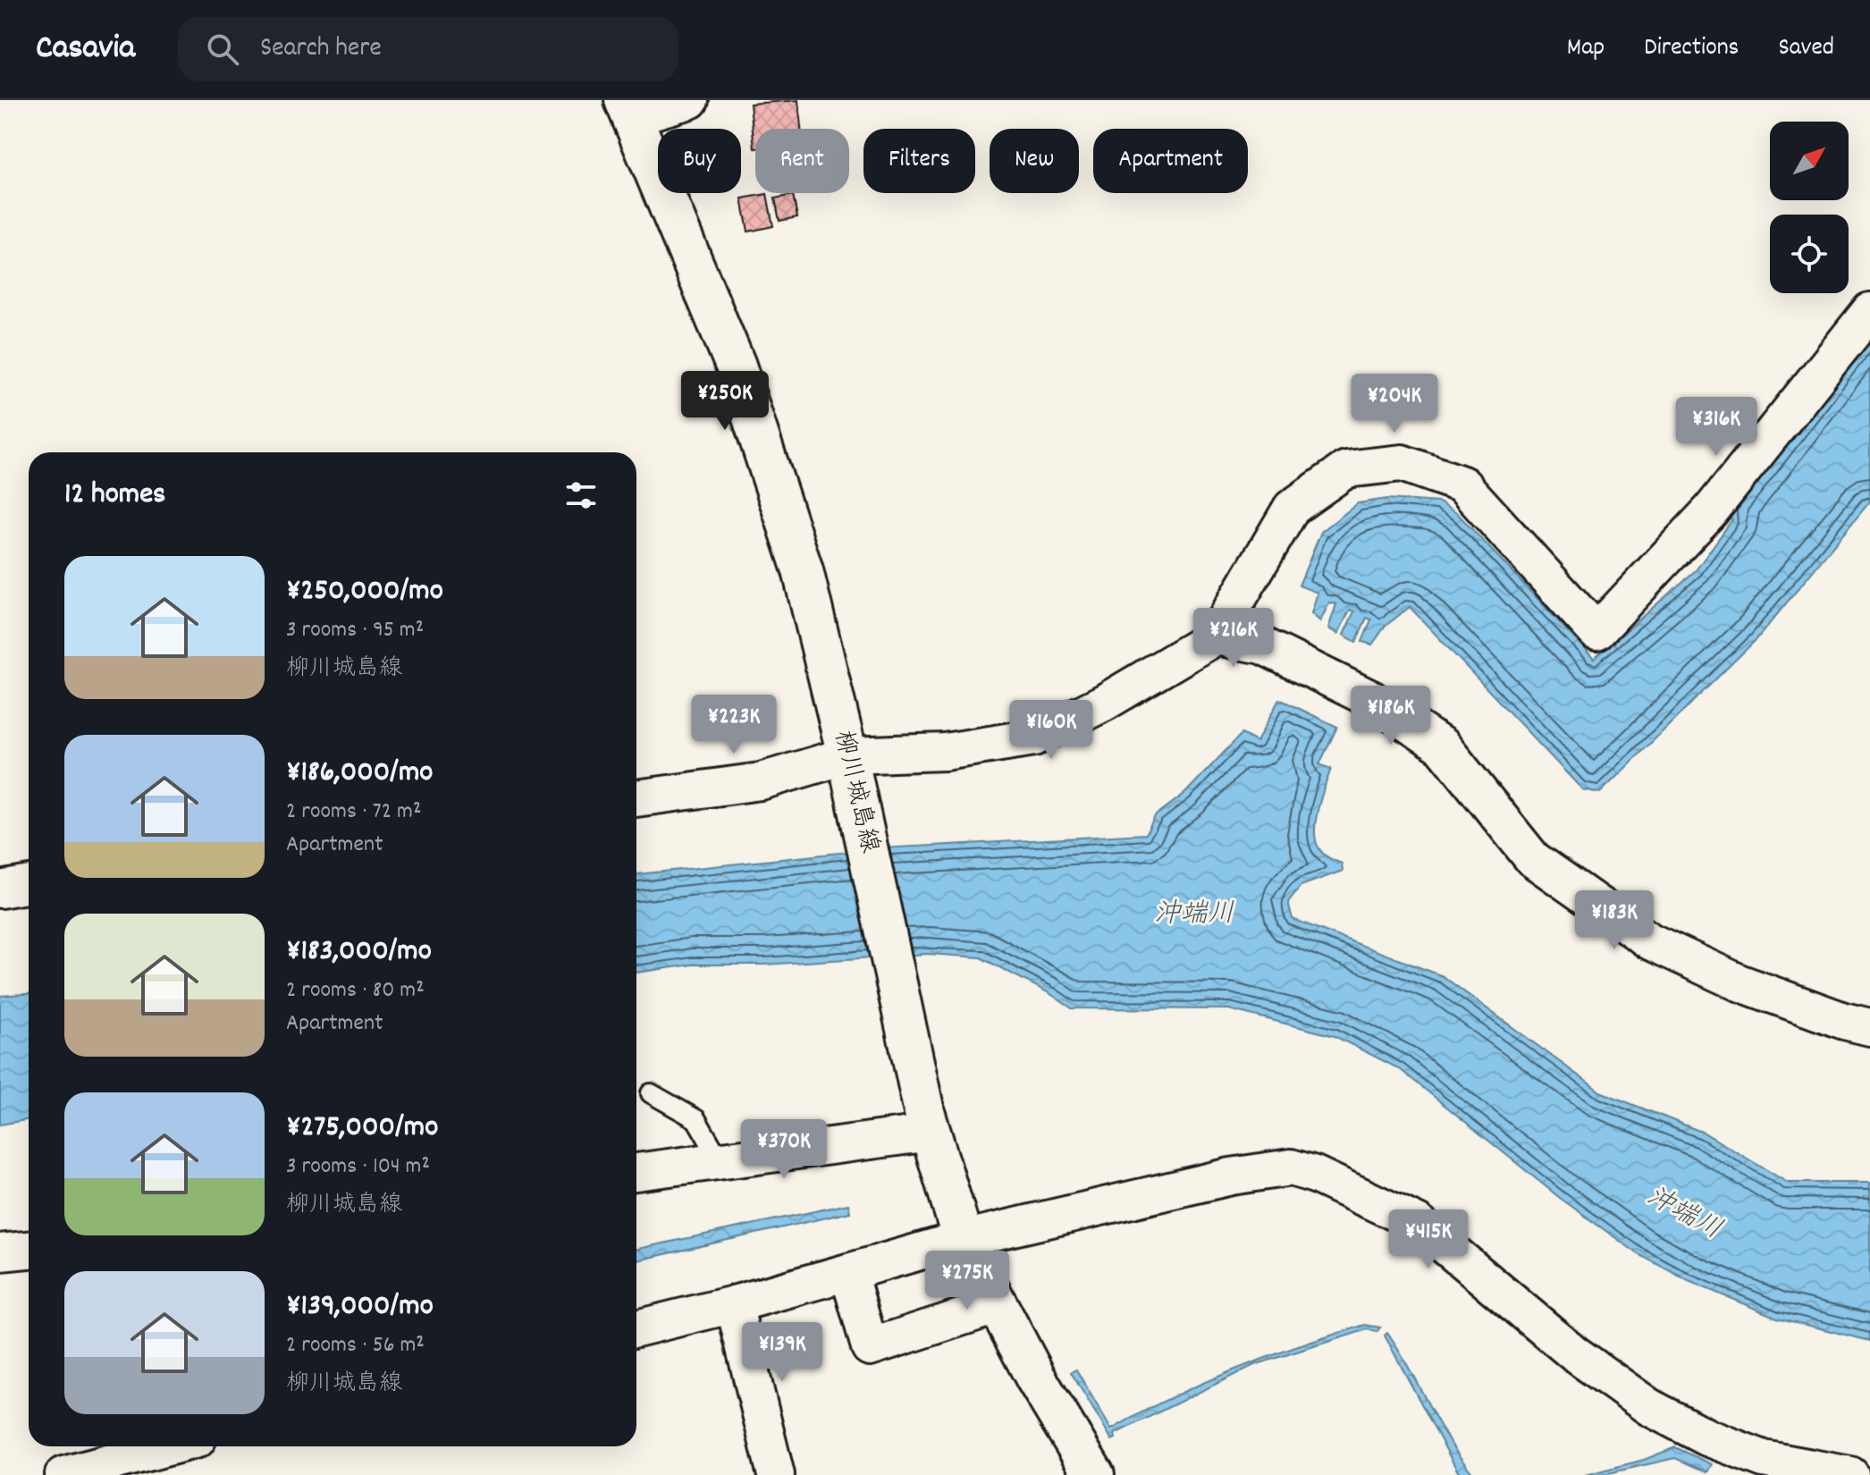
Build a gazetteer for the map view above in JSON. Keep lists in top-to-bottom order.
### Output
{
  "streets": {
    "main road": ["柳川城島線"]
  },
  "water": ["沖端川"],
  "north": "top right",
  "page": {
    "header": "Casavia",
    "search": "Search here",
    "nav": ["Map", "Directions", "Saved"],
    "chip": [
      "Buy",
      "Rent",
      "Filters",
      "New",
      "Apartment"
    ],
    "price": [
      "¥250K",
      "¥204K",
      "¥316K",
      "¥216K",
      "¥186K",
      "¥223K",
      "¥160K",
      "¥183K",
      "¥370K",
      "¥415K",
      "¥275K",
      "¥139K"
    ],
    "heading": "12 homes",
    "list": [
      {
        "name": "¥250,000/mo",
        "note": "3 rooms · 95 m² · 柳川城島線"
      },
      {
        "name": "¥186,000/mo",
        "note": "2 rooms · 72 m² · Apartment"
      },
      {
        "name": "¥183,000/mo",
        "note": "2 rooms · 80 m² · Apartment"
      },
      {
        "name": "¥275,000/mo",
        "note": "3 rooms · 104 m² · 柳川城島線"
      },
      {
        "name": "¥139,000/mo",
        "note": "2 rooms · 56 m² · 柳川城島線"
      }
    ]
  }
}
